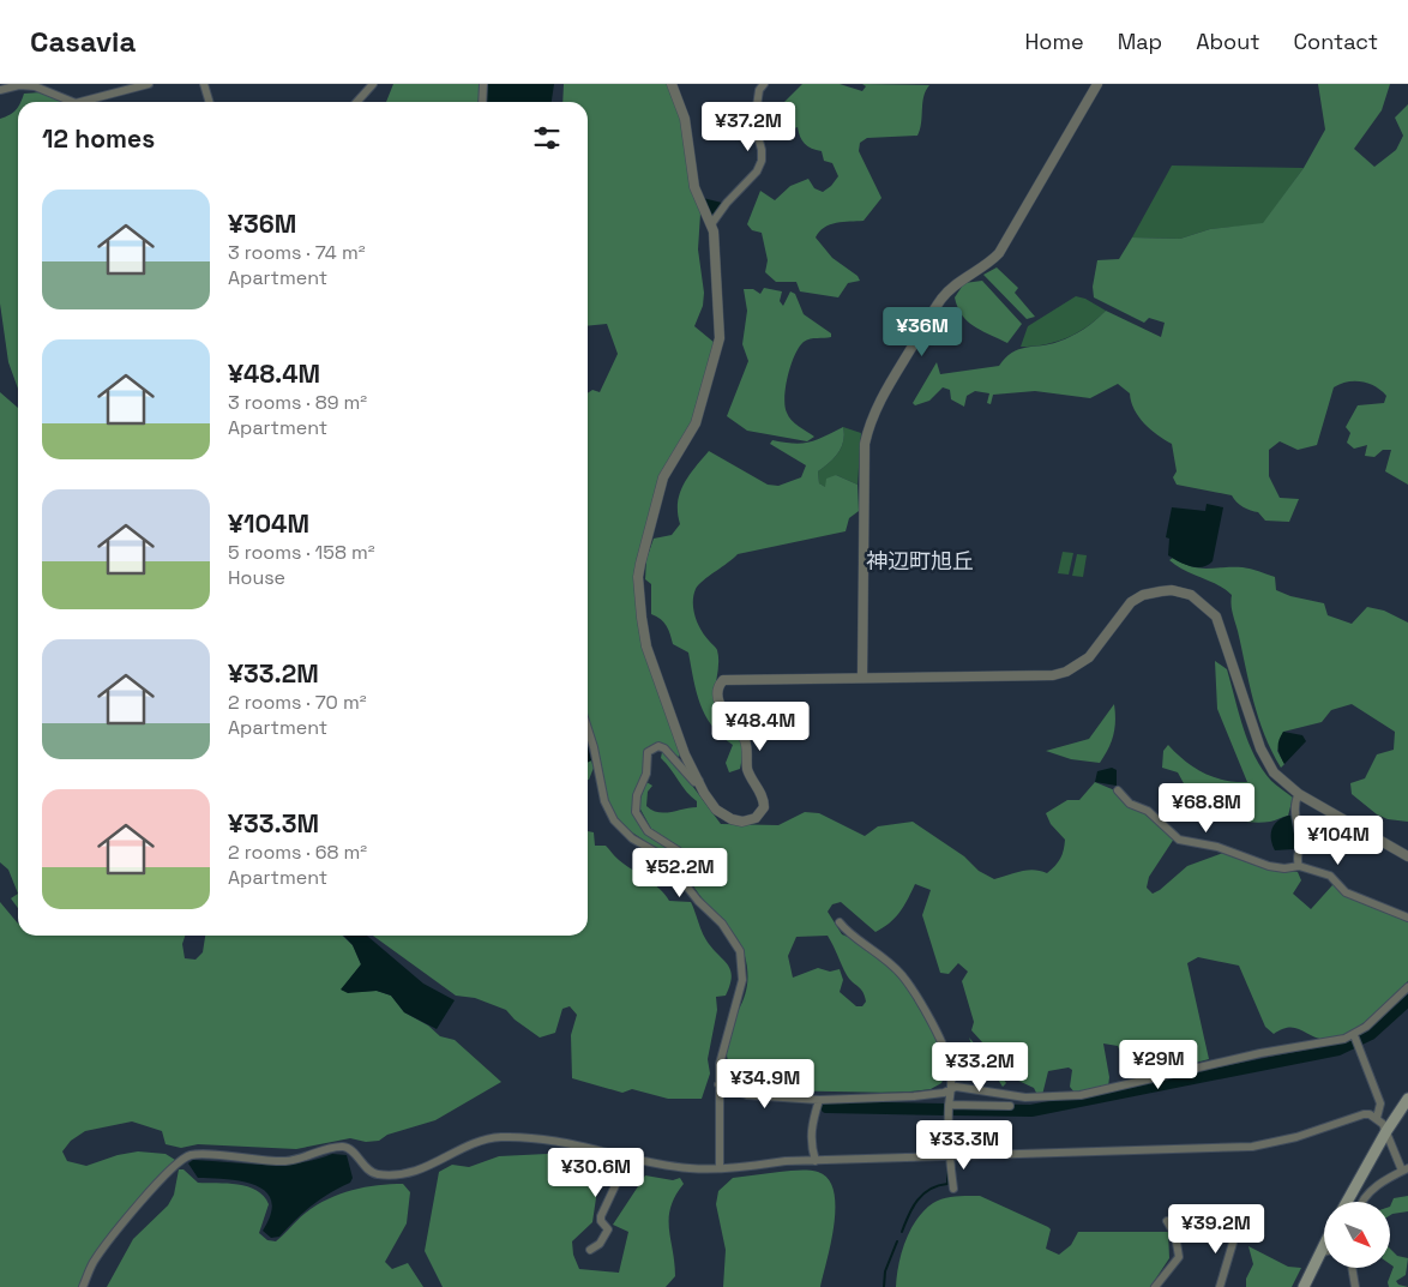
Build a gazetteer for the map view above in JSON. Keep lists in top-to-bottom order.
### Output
{
  "districts": ["神辺町旭丘"],
  "north": "bottom right",
  "page": {
    "header": "Casavia",
    "nav": [
      "Home",
      "Map",
      "About",
      "Contact"
    ],
    "price": [
      "¥37.2M",
      "¥36M",
      "¥48.4M",
      "¥68.8M",
      "¥104M",
      "¥52.2M",
      "¥29M",
      "¥33.2M",
      "¥34.9M",
      "¥33.3M",
      "¥30.6M",
      "¥39.2M"
    ],
    "heading": "12 homes",
    "list": [
      {
        "name": "¥36M",
        "note": "3 rooms · 74 m² · Apartment"
      },
      {
        "name": "¥48.4M",
        "note": "3 rooms · 89 m² · Apartment"
      },
      {
        "name": "¥104M",
        "note": "5 rooms · 158 m² · House"
      },
      {
        "name": "¥33.2M",
        "note": "2 rooms · 70 m² · Apartment"
      },
      {
        "name": "¥33.3M",
        "note": "2 rooms · 68 m² · Apartment"
      }
    ]
  }
}
